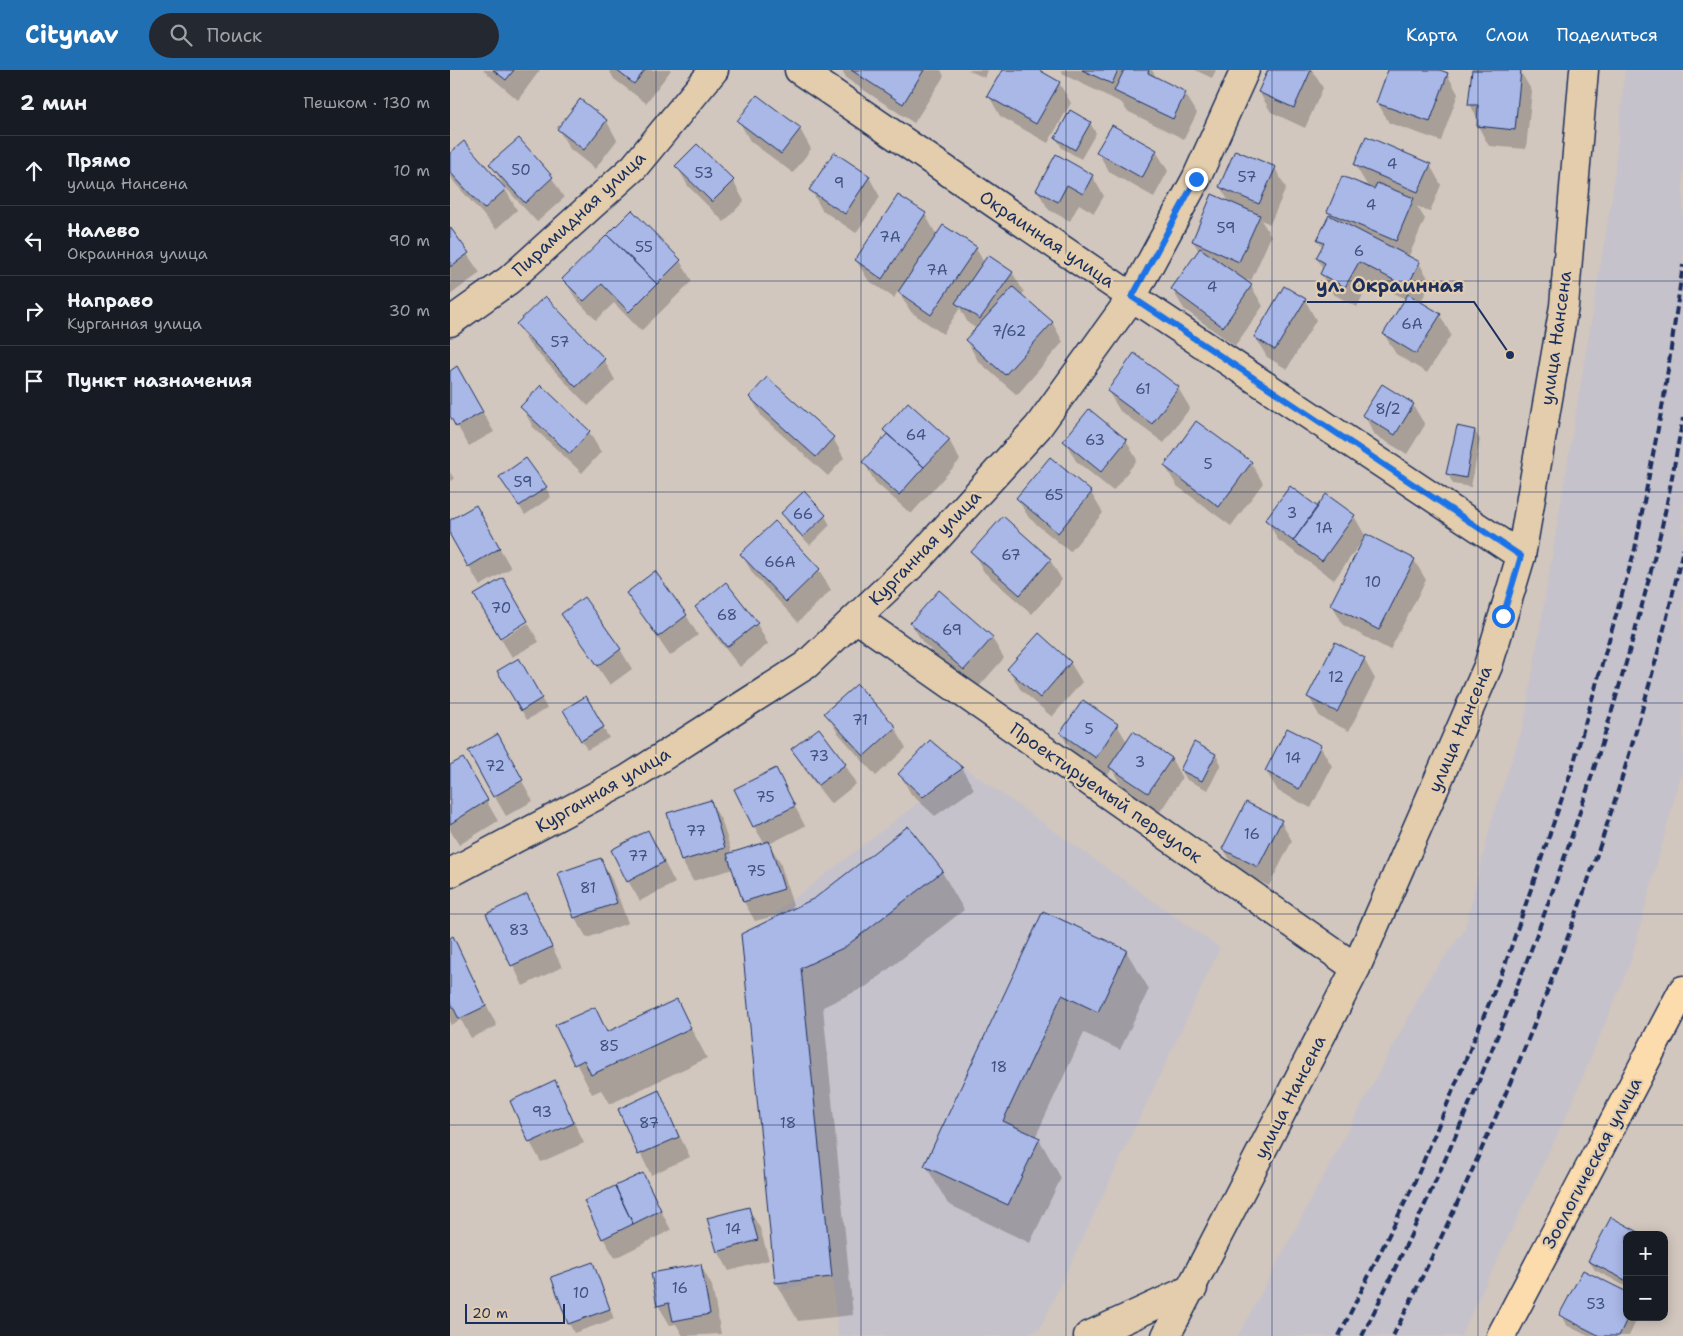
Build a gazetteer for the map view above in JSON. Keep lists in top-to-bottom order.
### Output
{
  "streets": {
    "main road": ["Зоологическая улица"],
    "street": [
      "Пирамидная улица",
      "Окраинная улица",
      "улица Нансена",
      "Курганная улица",
      "Проектируемый переулок"
    ]
  },
  "crossings": [
    ["Окраинная улица", "улица Нансена"],
    ["Окраинная улица", "Курганная улица"],
    ["улица Нансена", "Проектируемый переулок"],
    ["Курганная улица", "Проектируемый переулок"]
  ],
  "places": ["ул. Окраинная"],
  "house_numbers": [
    "4",
    "50",
    "53",
    "57",
    "9",
    "4",
    "59",
    "7А",
    "55",
    "6",
    "7А",
    "4",
    "6А",
    "7/62",
    "57",
    "61",
    "8/2",
    "64",
    "63",
    "5",
    "59",
    "65",
    "3",
    "66",
    "1А",
    "67",
    "66А",
    "10",
    "70",
    "68",
    "69",
    "12",
    "71",
    "5",
    "73",
    "14",
    "3",
    "72",
    "75",
    "77",
    "16",
    "77",
    "75",
    "81",
    "83",
    "85",
    "18",
    "93",
    "87",
    "18",
    "14",
    "16",
    "10",
    "53"
  ],
  "scale_bar": "20 m",
  "page": {
    "header": "Citynav",
    "search": "Поиск",
    "nav": ["Карта", "Слои", "Поделиться"],
    "heading": ["2 мин", "Пешком · 130 m"],
    "list": [
      ["Прямо", "улица Нансена", "10 m"],
      ["Налево", "Окраинная улица", "90 m"],
      ["Направо", "Курганная улица", "30 m"],
      "Пункт назначения"
    ],
    "map_buttons": ["+", "−"],
    "scale": "20 m"
  }
}
